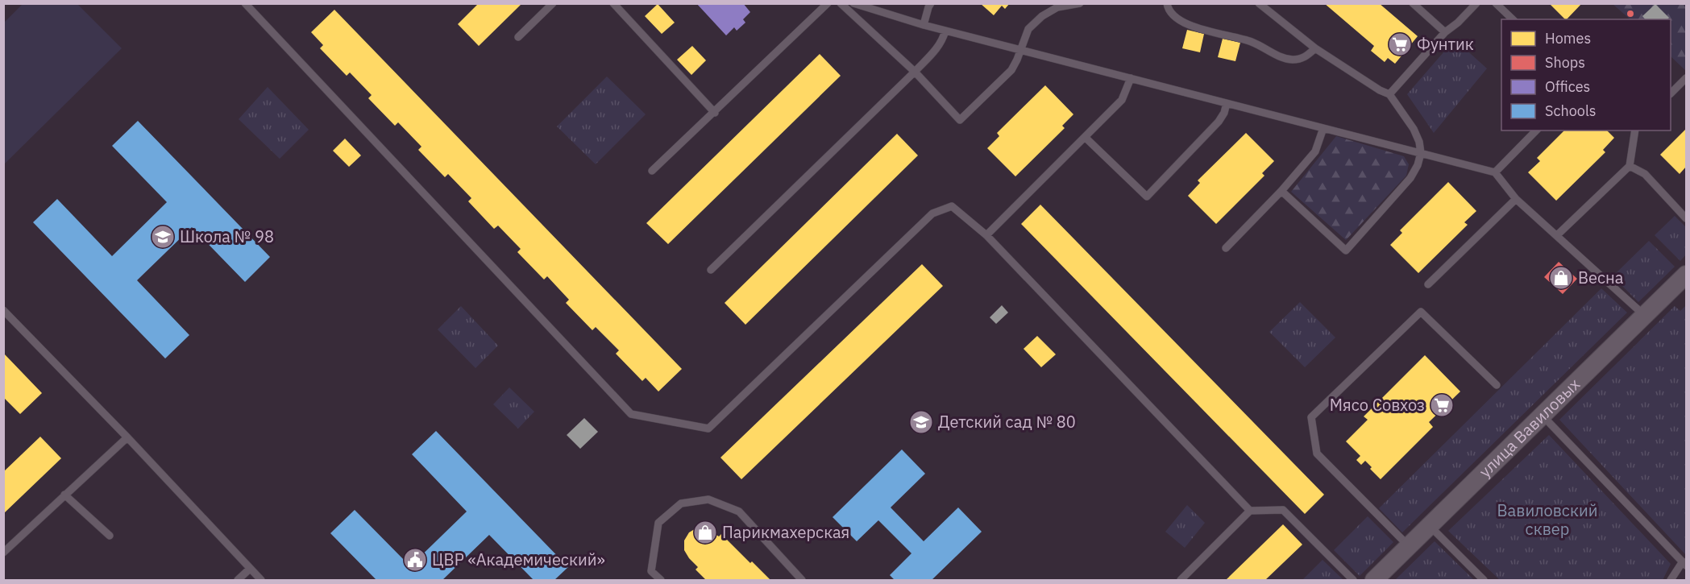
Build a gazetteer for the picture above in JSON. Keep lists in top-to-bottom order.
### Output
{
  "streets": {
    "street": ["улица Вавиловых"]
  },
  "parks": ["Вавиловский сквер"],
  "places": {
    "supermarket": ["Фунтик", "Мясо Совхоз"],
    "school or university": ["Школа № 98", "Детский сад № 80"],
    "shop": ["Весна", "Парикмахерская"],
    "public building": ["ЦВР «Академический»"]
  },
  "legend": [
    "Homes",
    "Shops",
    "Offices",
    "Schools"
  ]
}
